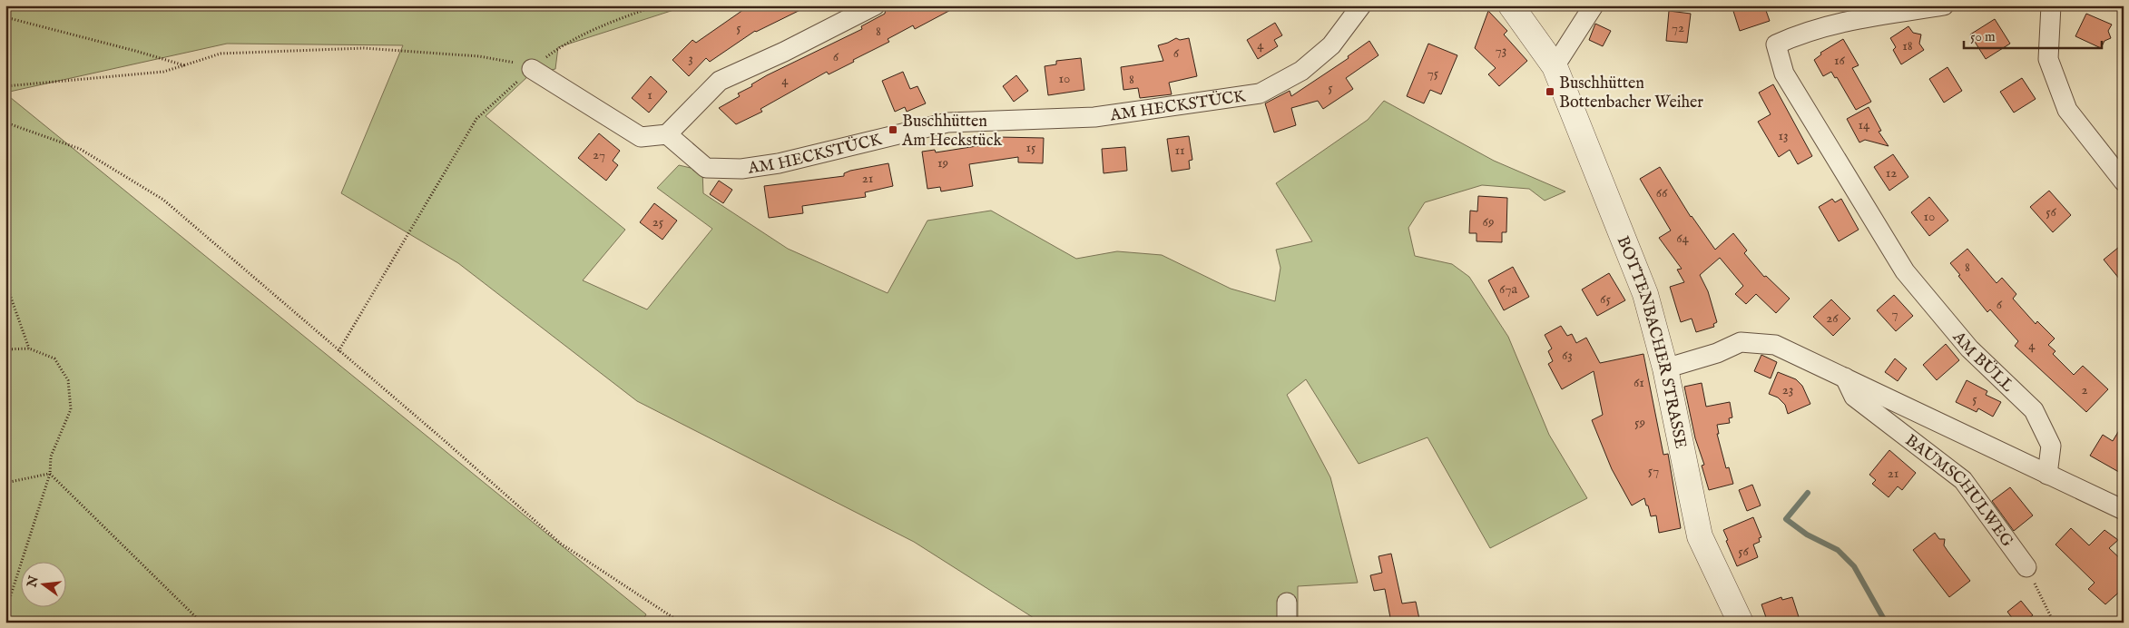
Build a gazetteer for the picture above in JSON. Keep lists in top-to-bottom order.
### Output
{
  "streets": {
    "street": [
      "AM HECKSTÜCK",
      "BOTTENBACHER STRASSE",
      "AM BÜLL",
      "BAUMSCHULWEG"
    ]
  },
  "places": {
    "transit": ["Buschhütten Bottenbacher Weiher", "Buschhütten Am Heckstück"]
  },
  "house_numbers": [
    "5",
    "72",
    "8",
    "4",
    "18",
    "73",
    "6",
    "6",
    "3",
    "16",
    "75",
    "10",
    "8",
    "4",
    "5",
    "1",
    "14",
    "13",
    "15",
    "11",
    "27",
    "19",
    "12",
    "21",
    "66",
    "56",
    "10",
    "25",
    "69",
    "64",
    "8",
    "67a",
    "65",
    "6",
    "7",
    "26",
    "4",
    "63",
    "61",
    "23",
    "2",
    "5",
    "59",
    "57",
    "21",
    "56"
  ],
  "scale_bar": "50 m",
  "north": "left"
}
